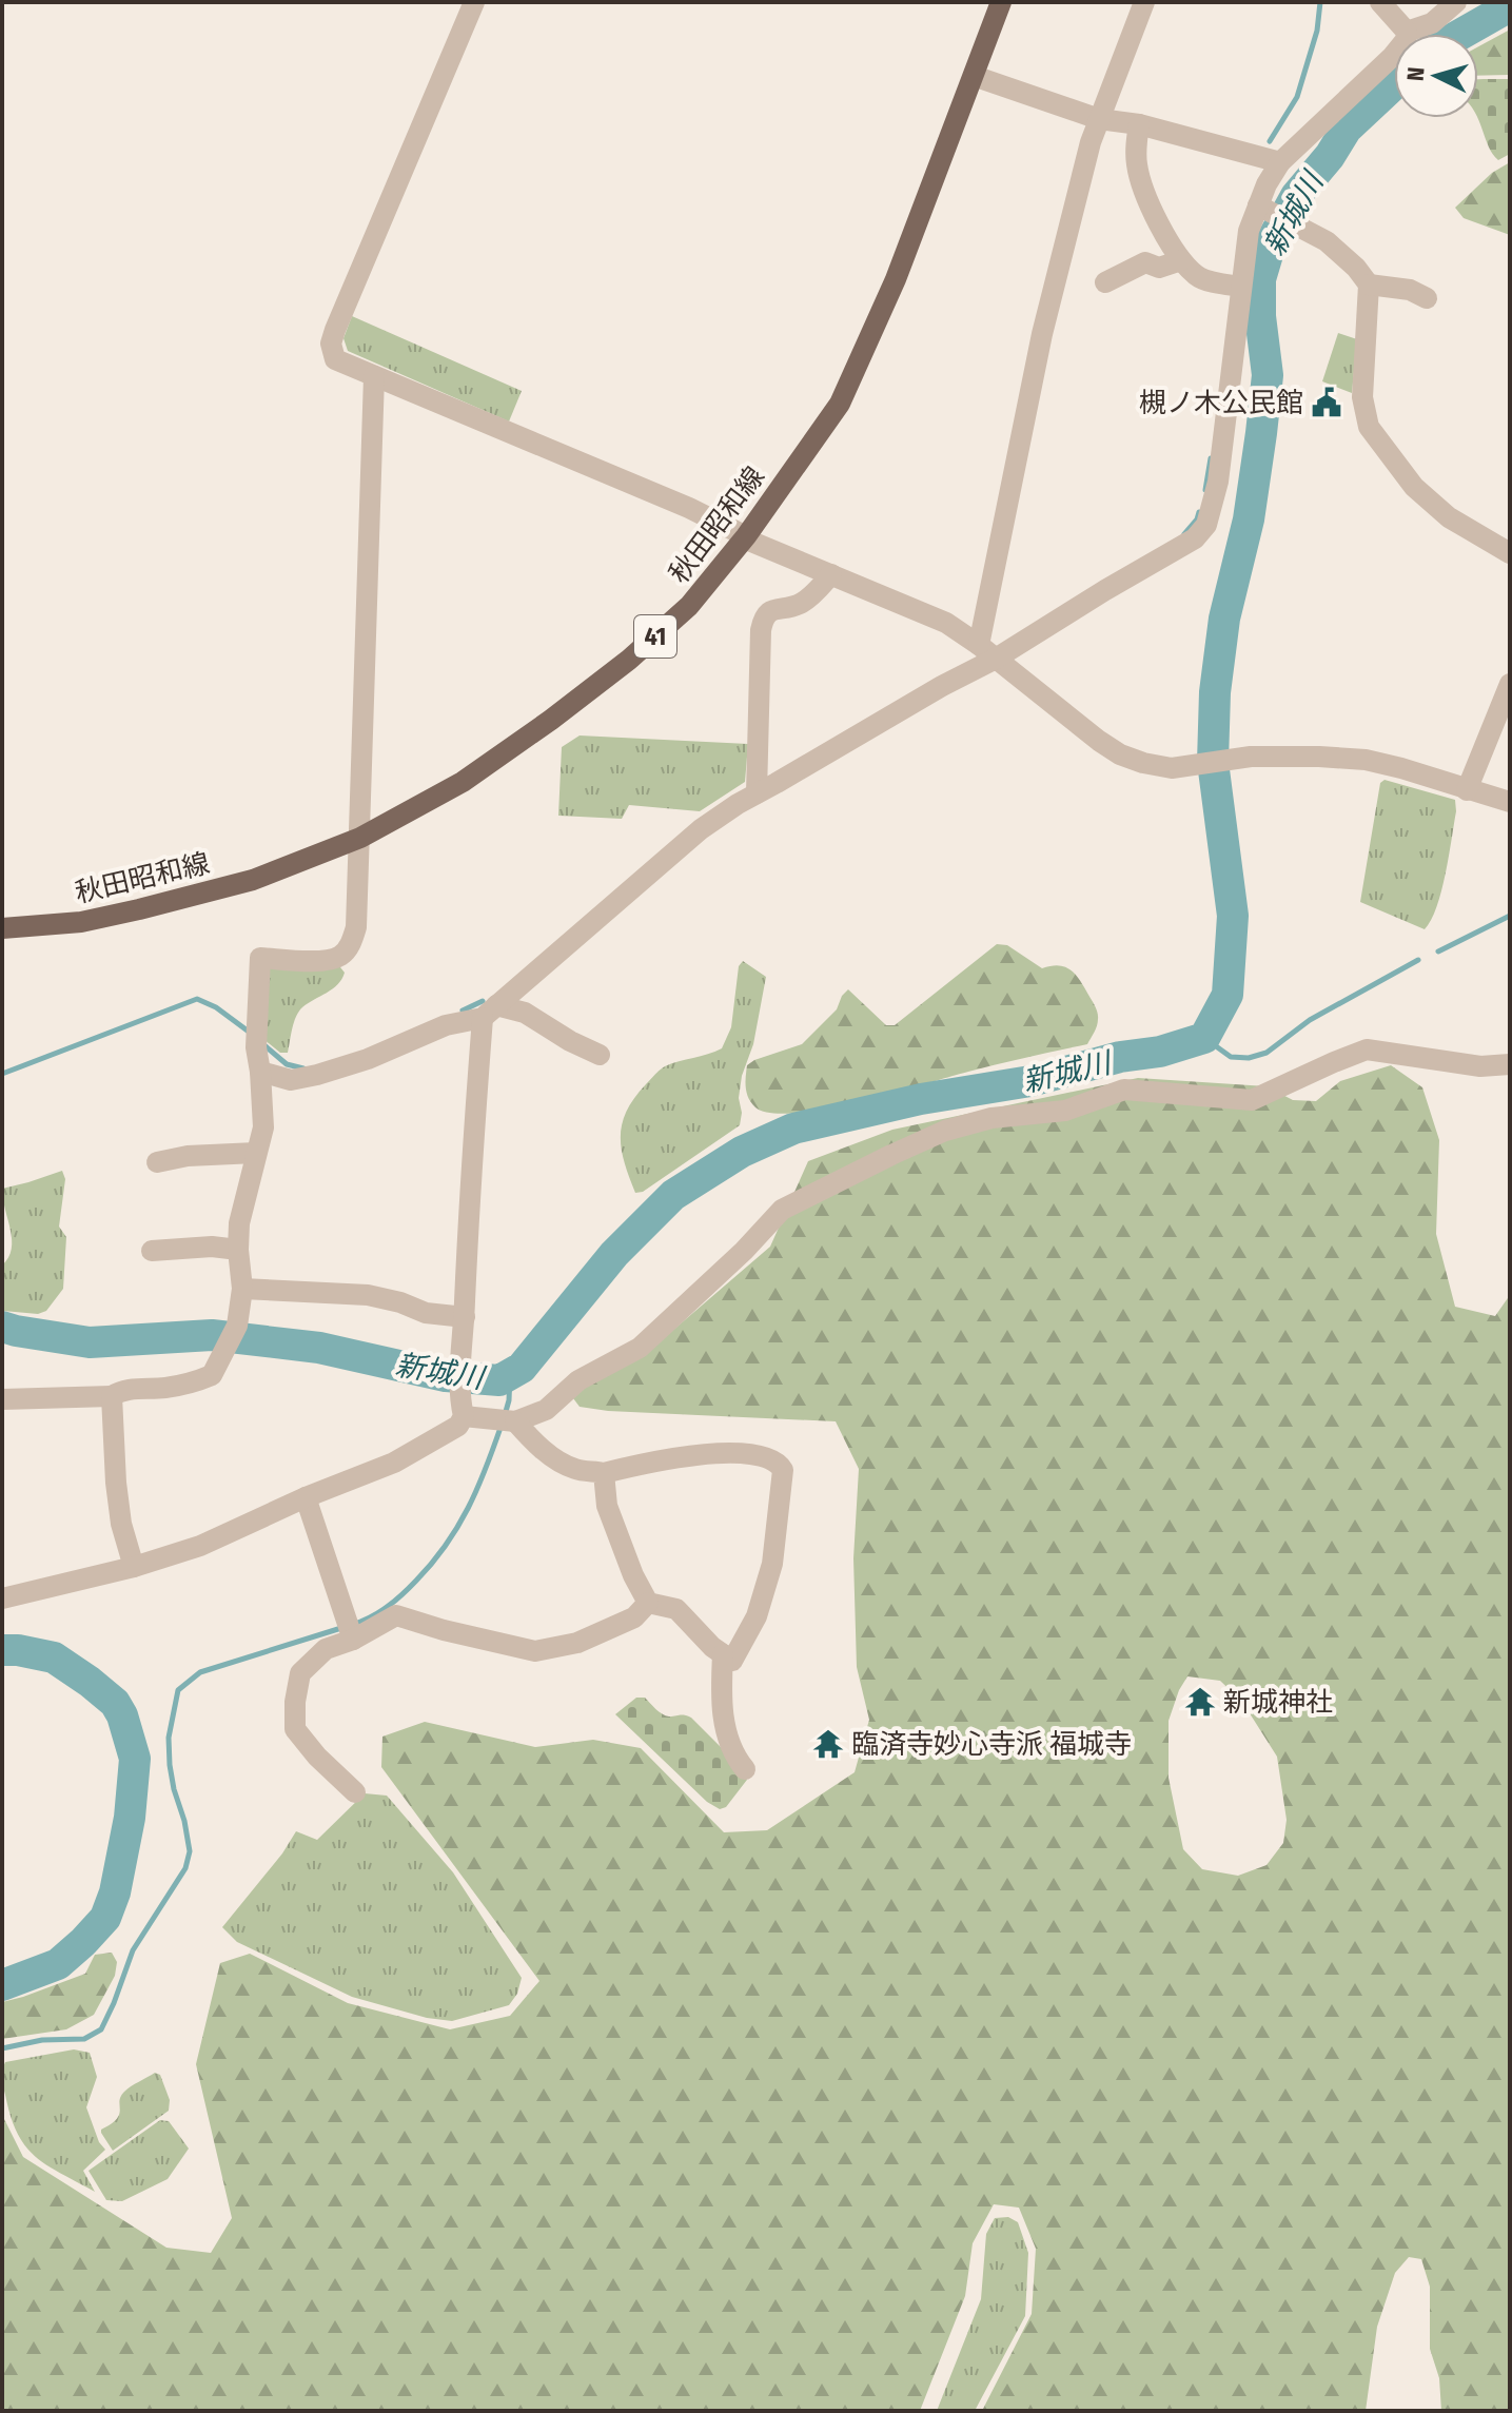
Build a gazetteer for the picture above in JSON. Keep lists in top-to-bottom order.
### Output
{
  "streets": {
    "main road": ["秋田昭和線", "41"]
  },
  "water": ["新城川"],
  "places": {
    "public building": ["槻ノ木公民館"],
    "temple": ["新城神社", "臨済寺妙心寺派 福城寺"]
  },
  "north": "left"
}
